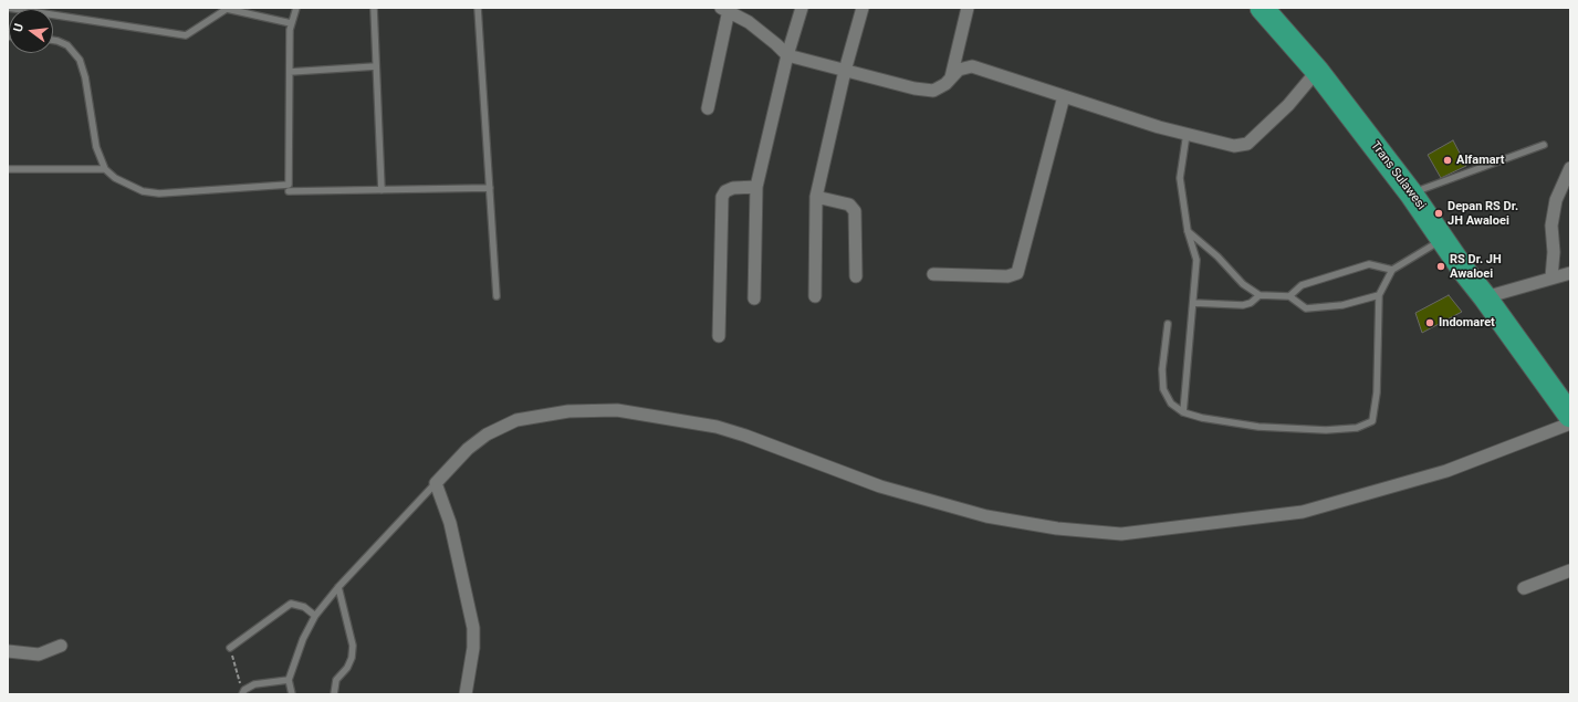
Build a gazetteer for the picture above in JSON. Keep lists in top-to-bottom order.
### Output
{
  "streets": {
    "highway": ["Trans Sulawesi"]
  },
  "places": [
    "Alfamart",
    "Depan RS Dr. JH Awaloei",
    "RS Dr. JH Awaloei",
    "Indomaret"
  ],
  "north": "left"
}
